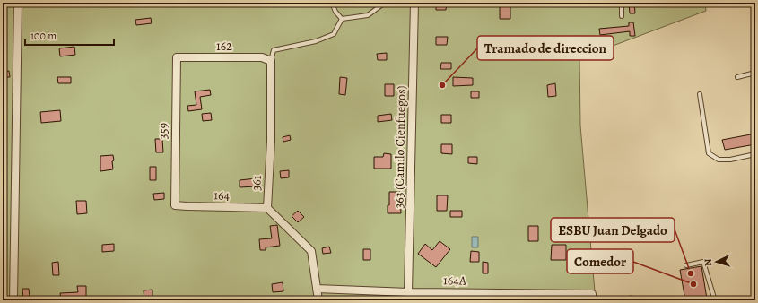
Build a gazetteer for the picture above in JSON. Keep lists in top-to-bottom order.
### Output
{
  "streets": {
    "street": [
      "162",
      "359",
      "363 (Camilo Cienfuegos)",
      "361",
      "164",
      "164A"
    ]
  },
  "crossings": [
    ["162", "359"],
    ["162", "361"],
    ["359", "164"],
    ["363 (Camilo Cienfuegos)", "164A"],
    ["361", "164"],
    ["361", "164A"]
  ],
  "places": ["Tramado de direccion", "ESBU Juan Delgado", "Comedor"],
  "scale_bar": "100 m",
  "north": "left"
}
